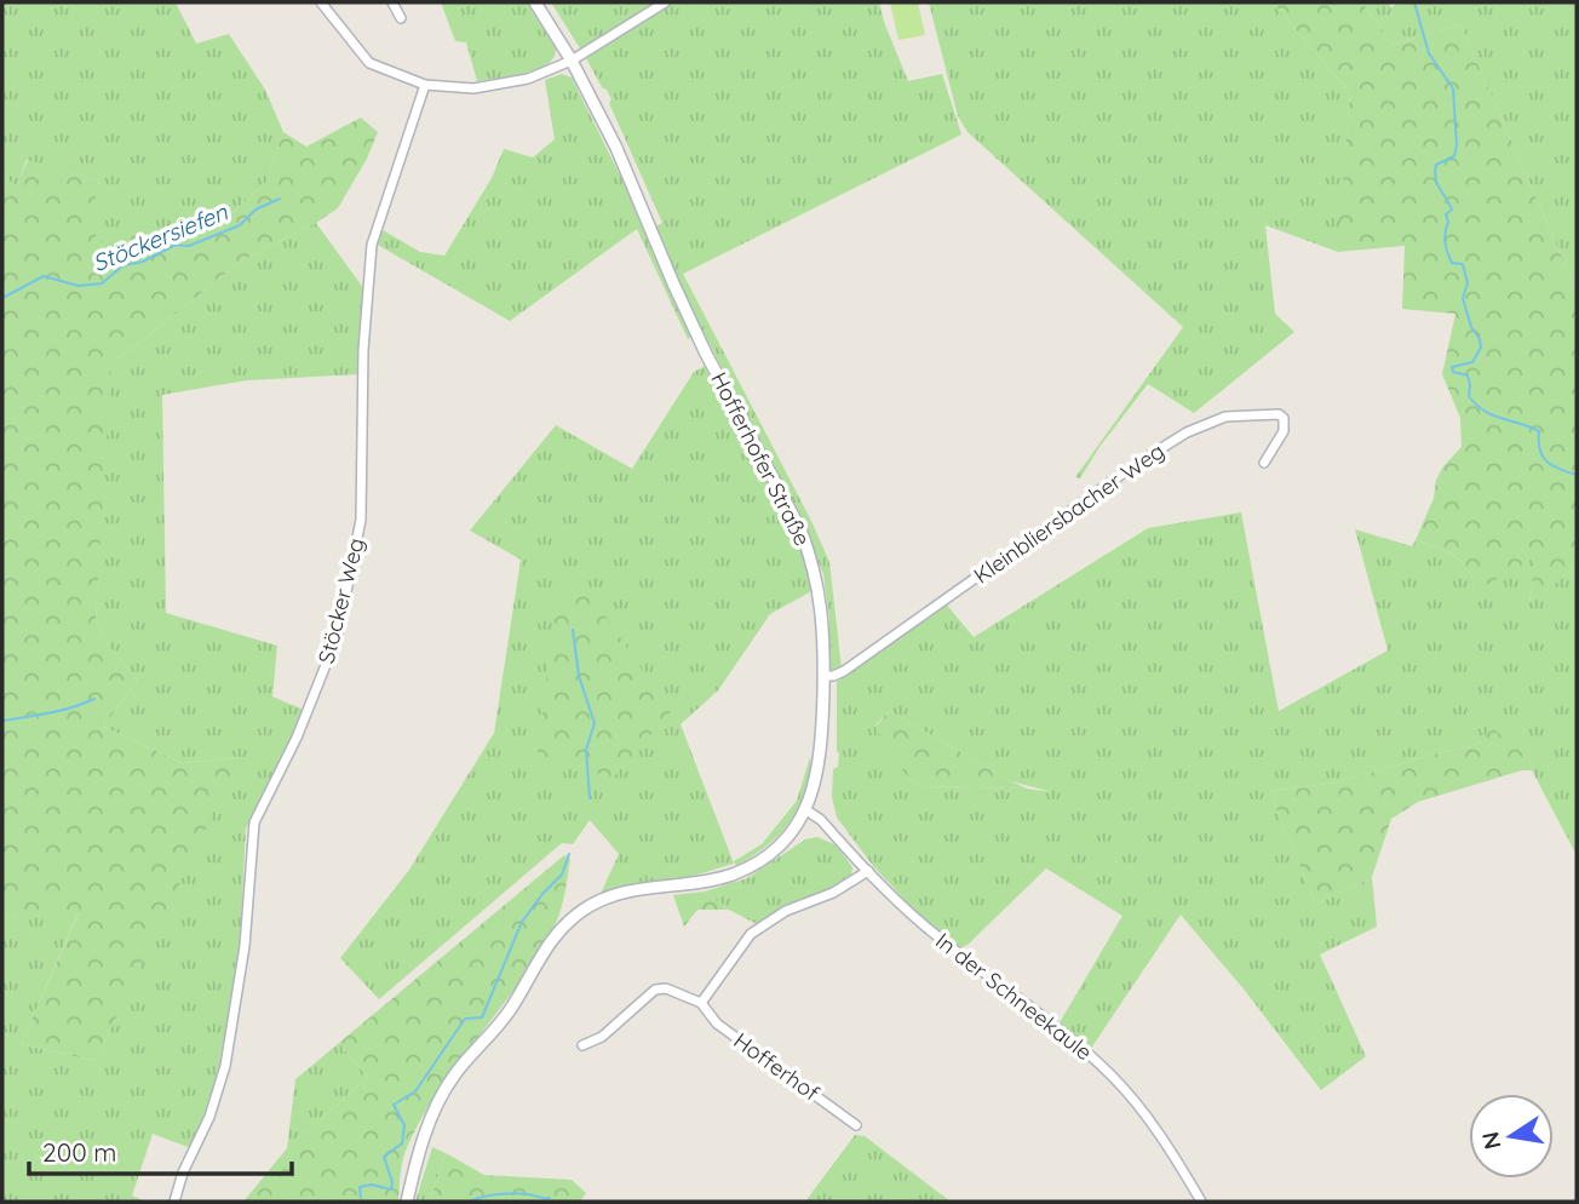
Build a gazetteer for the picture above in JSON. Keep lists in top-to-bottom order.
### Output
{
  "streets": {
    "street": [
      "Hofferhofer Straße",
      "Kleinbliersbacher Weg",
      "Stöcker Weg",
      "In der Schneekaule",
      "Hofferhof"
    ]
  },
  "crossings": [
    ["Hofferhofer Straße", "Kleinbliersbacher Weg"],
    ["Hofferhofer Straße", "In der Schneekaule"]
  ],
  "water": ["Stöckersiefen"],
  "scale_bar": "200 m",
  "north": "left"
}
